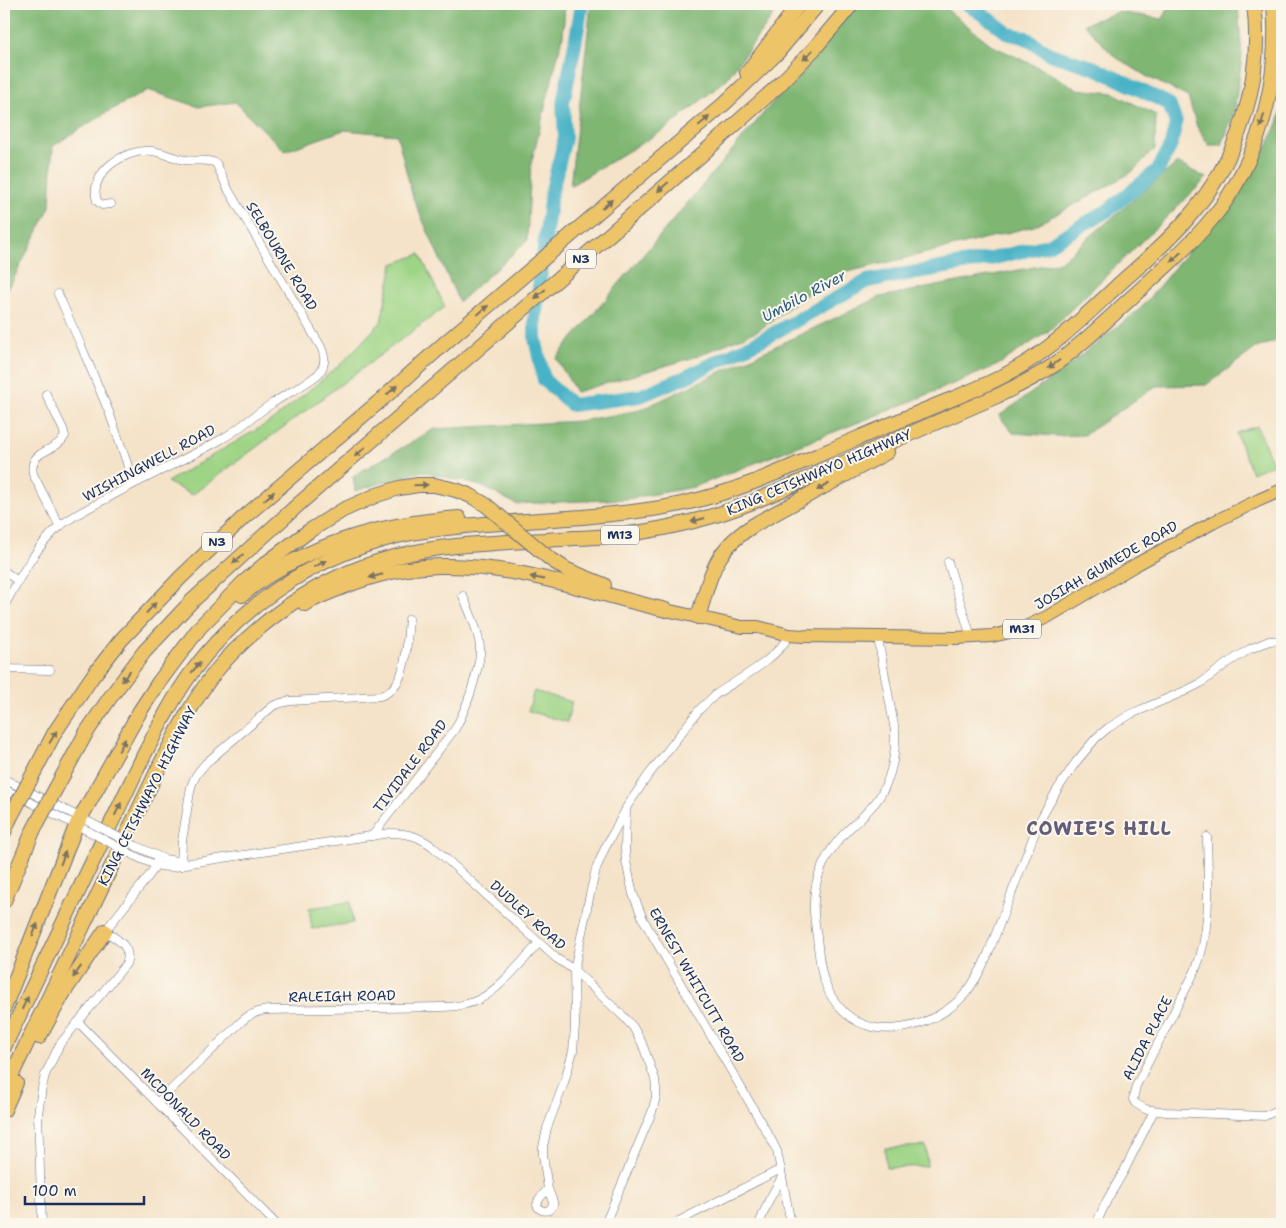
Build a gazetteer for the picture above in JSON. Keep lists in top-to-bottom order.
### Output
{
  "streets": {
    "highway": ["N3", "KING CETSHWAYO HIGHWAY", "M13"],
    "main road": ["JOSIAH GUMEDE ROAD", "M31"],
    "street": [
      "SELBOURNE ROAD",
      "WISHINGWELL ROAD",
      "TIVIDALE ROAD",
      "DUDLEY ROAD",
      "ERNEST WHITCUTT ROAD",
      "RALEIGH ROAD",
      "ALIDA PLACE",
      "MCDONALD ROAD"
    ]
  },
  "crossings": [
    ["SELBOURNE ROAD", "WISHINGWELL ROAD"],
    ["TIVIDALE ROAD", "DUDLEY ROAD"],
    ["DUDLEY ROAD", "RALEIGH ROAD"],
    ["RALEIGH ROAD", "MCDONALD ROAD"]
  ],
  "districts": ["COWIE'S HILL"],
  "water": ["Umbilo River"],
  "scale_bar": "100 m"
}
